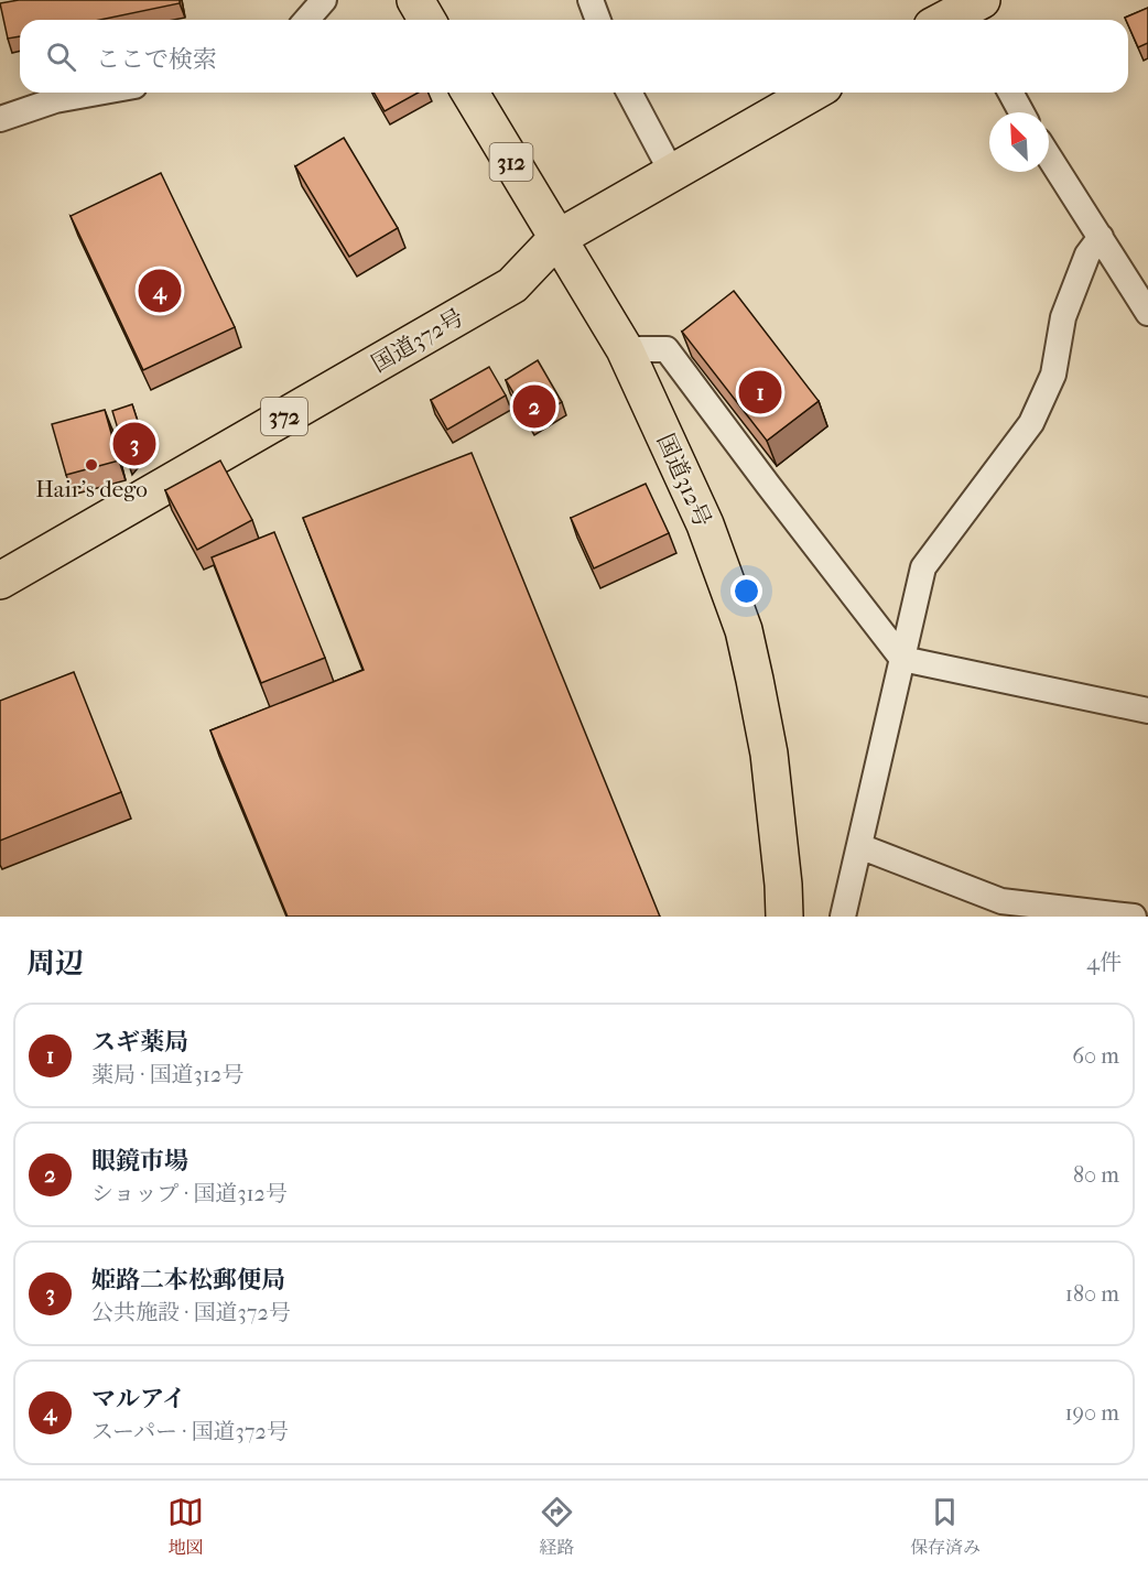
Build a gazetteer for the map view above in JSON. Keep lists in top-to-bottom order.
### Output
{
  "streets": {
    "highway": [
      "312",
      "国道372号",
      "372",
      "国道312号"
    ]
  },
  "crossings": [
    ["国道372号", "国道312号"]
  ],
  "places": ["Hair’s dego"],
  "north": "top left",
  "page": {
    "search": "ここで検索",
    "pins": [
      "4",
      "1",
      "2",
      "3"
    ],
    "heading": ["周辺", "4件"],
    "list": [
      {
        "mark": "1",
        "name": "スギ薬局",
        "note": "薬局 · 国道312号",
        "value": "60 m"
      },
      {
        "mark": "2",
        "name": "眼鏡市場",
        "note": "ショップ · 国道312号",
        "value": "80 m"
      },
      {
        "mark": "3",
        "name": "姫路二本松郵便局",
        "note": "公共施設 · 国道372号",
        "value": "180 m"
      },
      {
        "mark": "4",
        "name": "マルアイ",
        "note": "スーパー · 国道372号",
        "value": "190 m"
      }
    ],
    "nav": ["地図", "経路", "保存済み"]
  }
}
